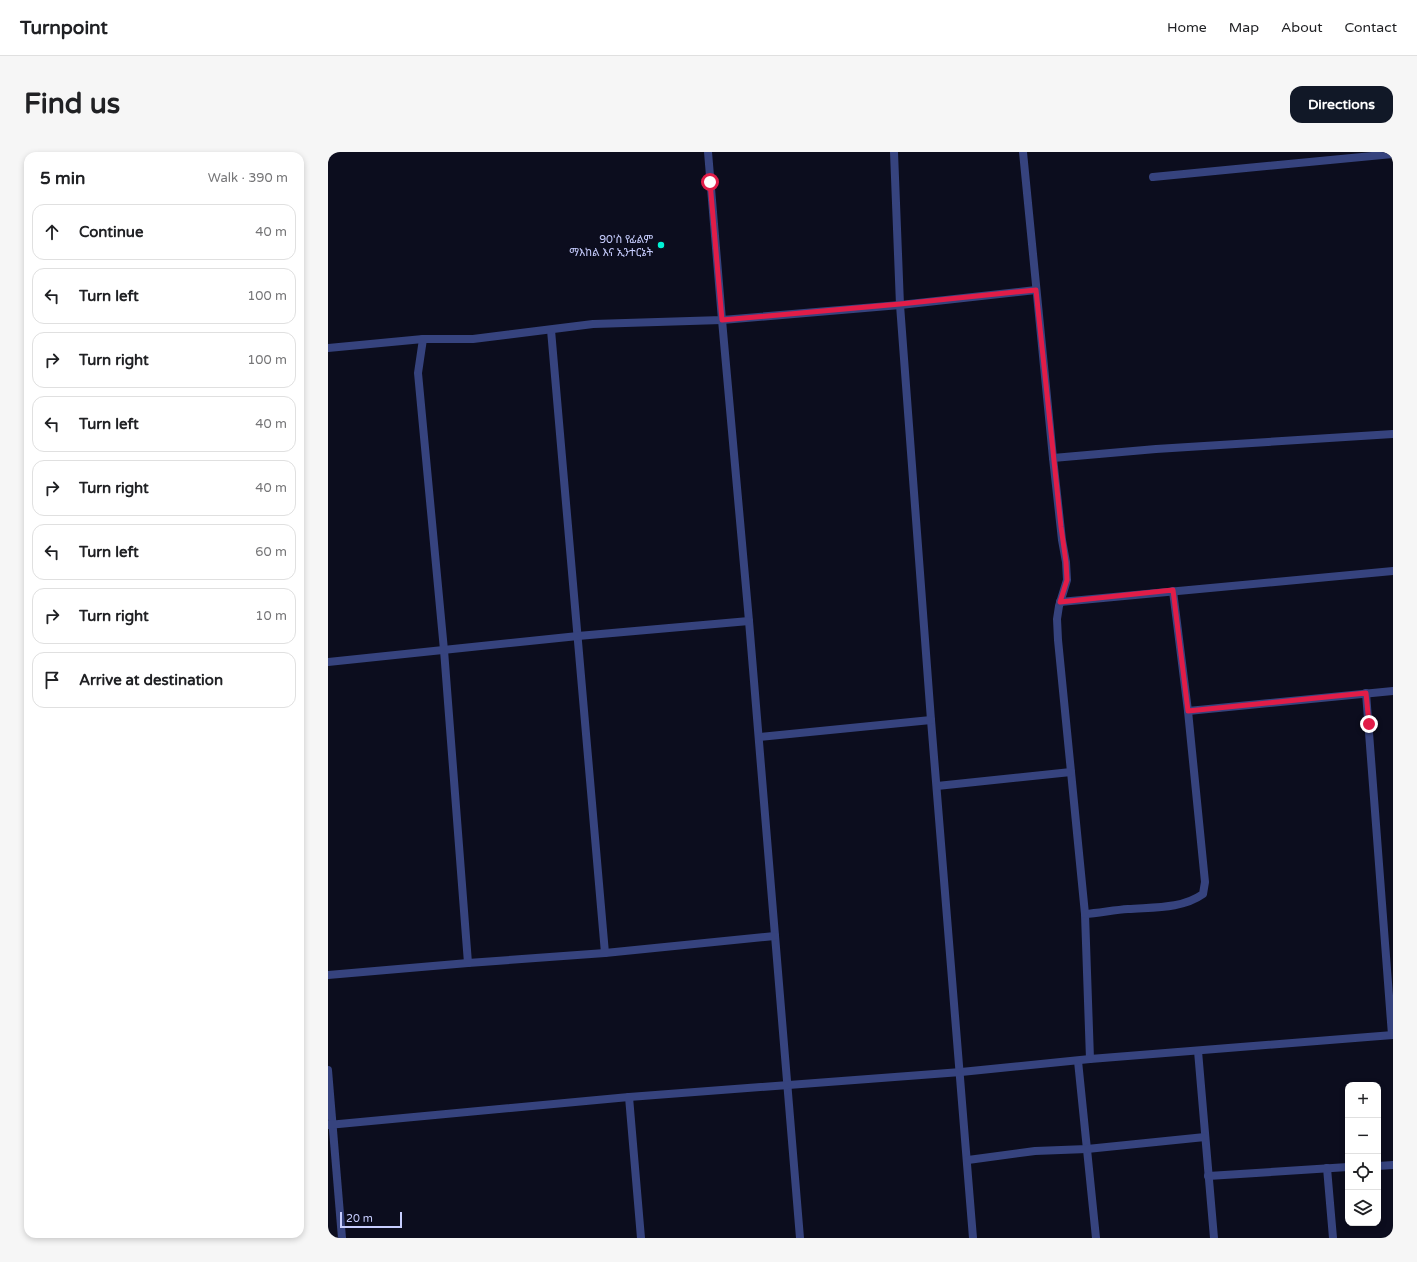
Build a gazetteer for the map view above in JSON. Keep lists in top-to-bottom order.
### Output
{
  "places": ["90'ስ የፊልም ማእከል እና ኢንተርኔት"],
  "scale_bar": "20 m",
  "page": {
    "header": "Turnpoint",
    "nav": [
      "Home",
      "Map",
      "About",
      "Contact"
    ],
    "buttons": "Directions",
    "title": "Find us",
    "heading": ["5 min", "Walk · 390 m"],
    "list": [
      ["Continue", "40 m"],
      ["Turn left", "100 m"],
      ["Turn right", "100 m"],
      ["Turn left", "40 m"],
      ["Turn right", "40 m"],
      ["Turn left", "60 m"],
      ["Turn right", "10 m"],
      "Arrive at destination"
    ],
    "map_buttons": ["+", "−"],
    "scale": "20 m"
  }
}
